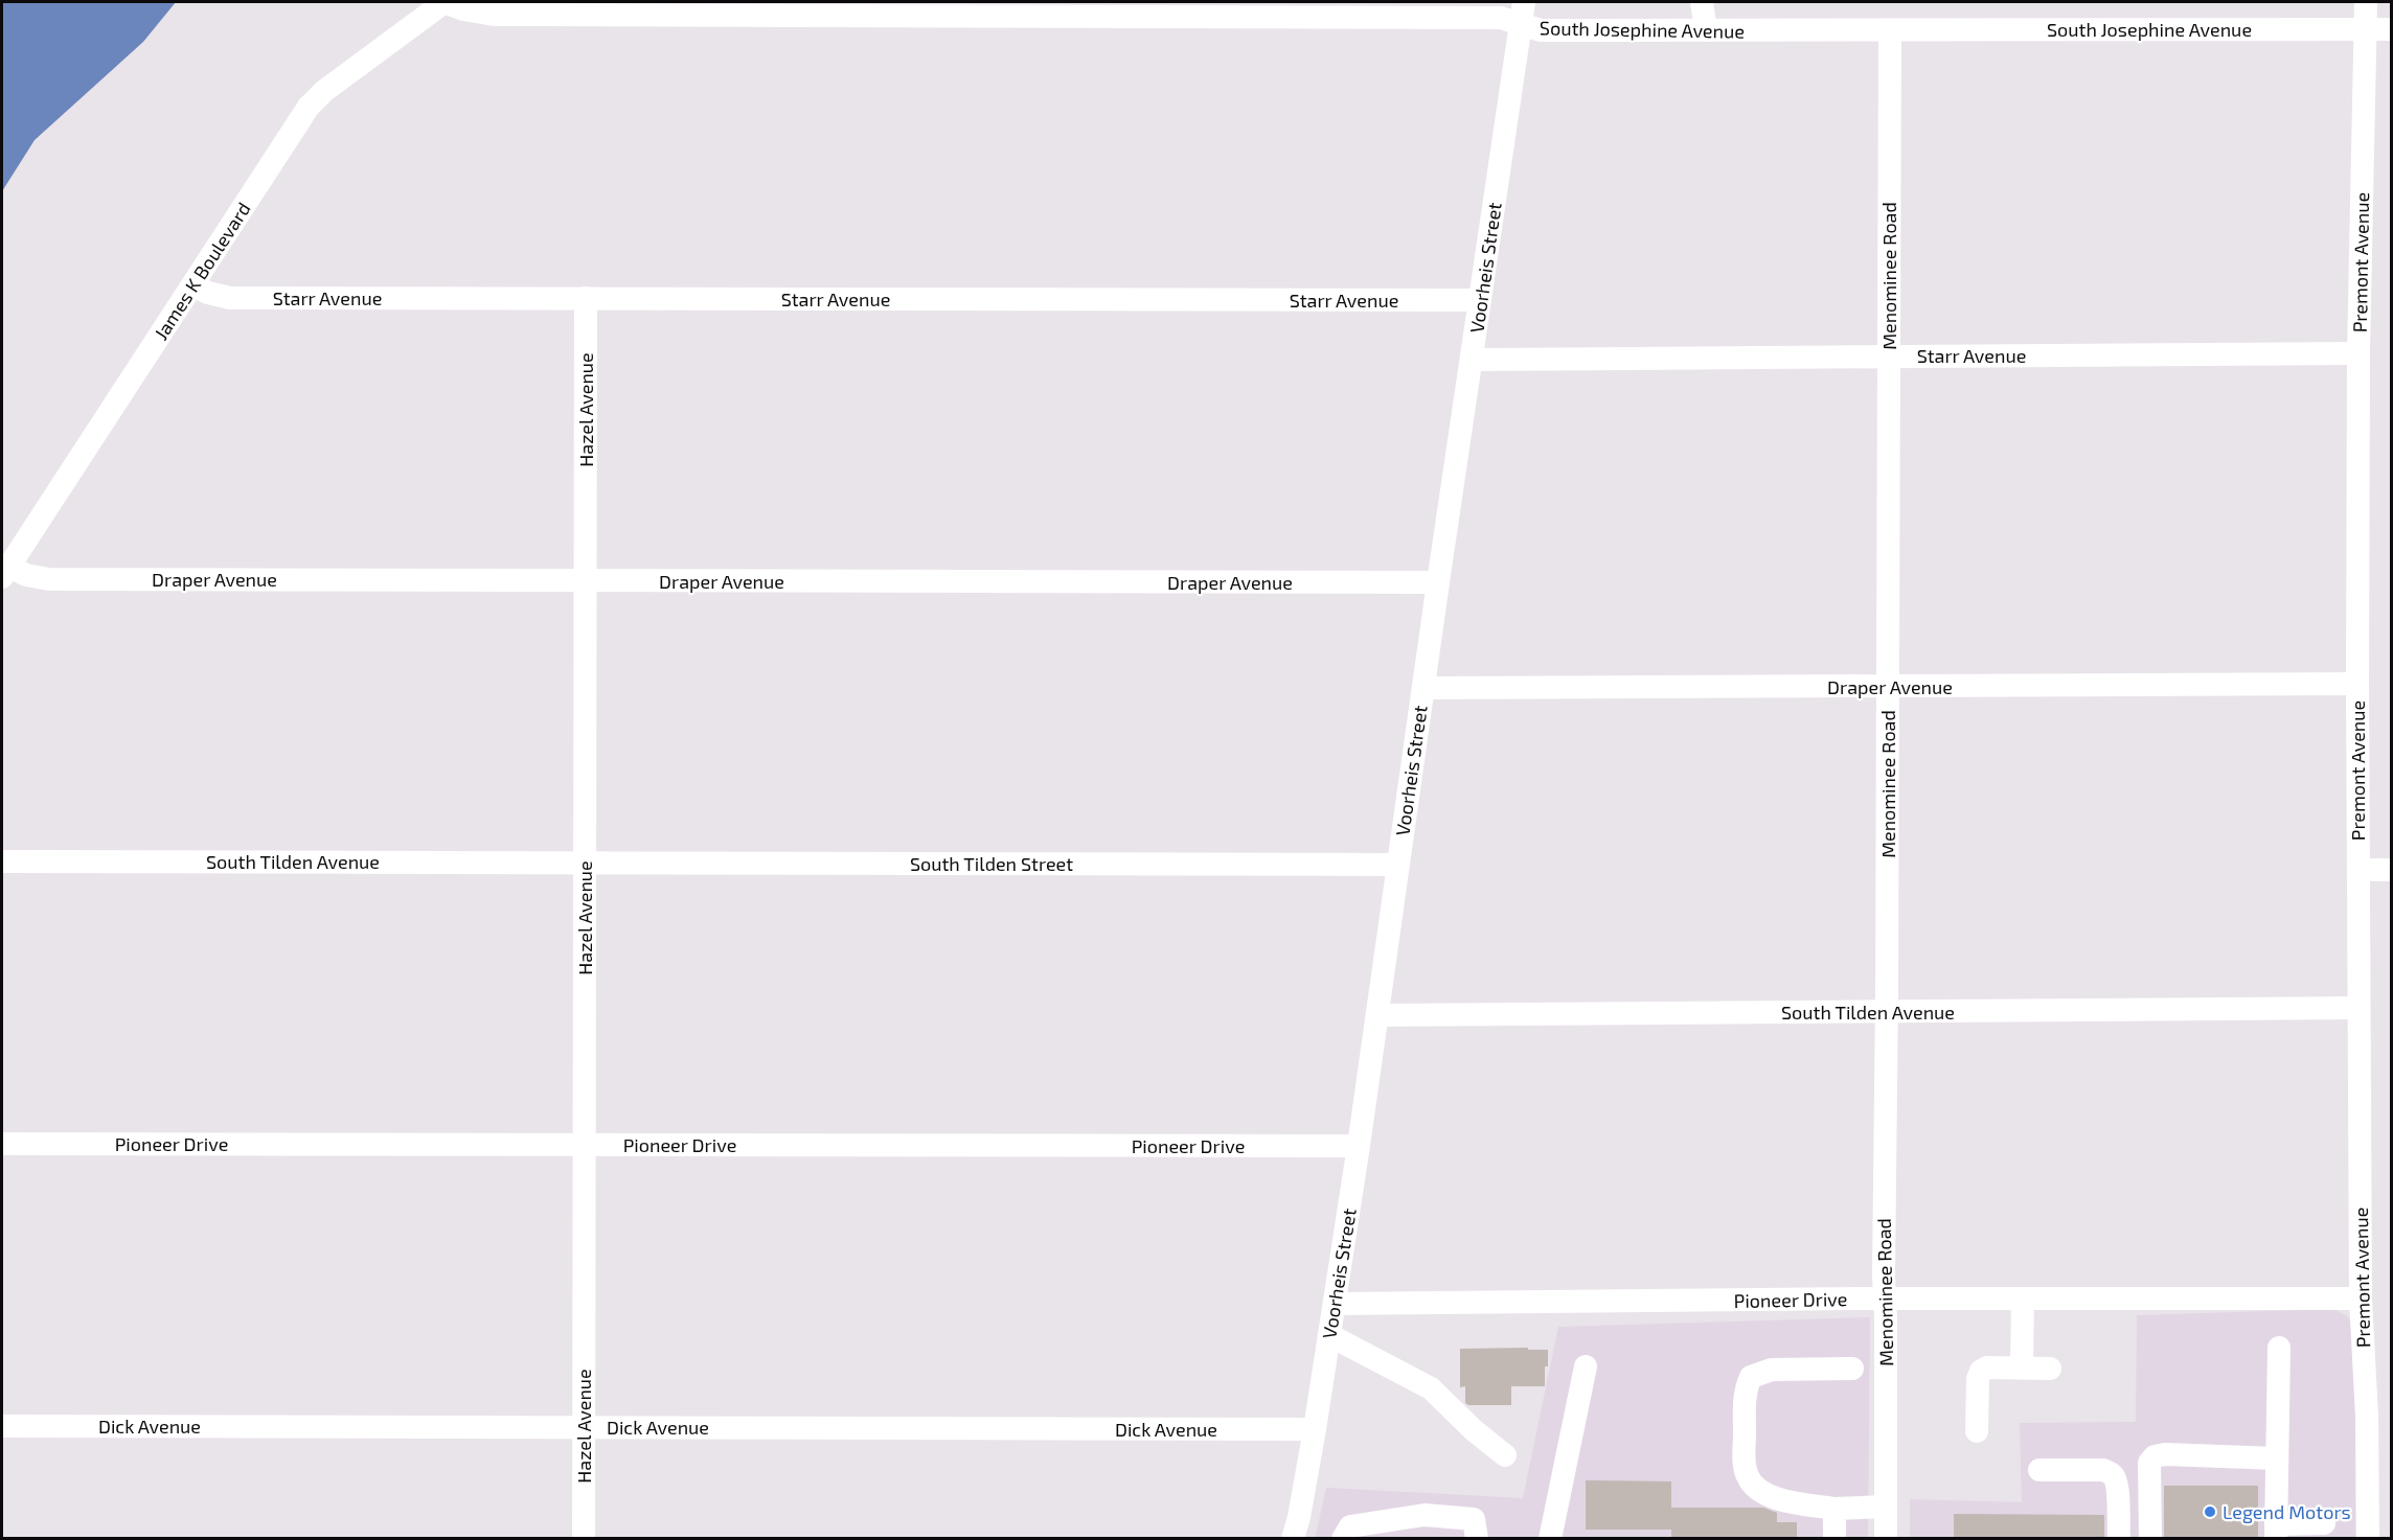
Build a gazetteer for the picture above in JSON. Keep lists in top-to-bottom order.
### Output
{
  "streets": {
    "street": [
      "South Josephine Avenue",
      "Premont Avenue",
      "Voorheis Street",
      "James K Boulevard",
      "Menominee Road",
      "Starr Avenue",
      "Hazel Avenue",
      "Draper Avenue",
      "South Tilden Avenue",
      "South Tilden Street",
      "Pioneer Drive",
      "Dick Avenue"
    ]
  },
  "crossings": [
    ["South Josephine Avenue", "Premont Avenue"],
    ["South Josephine Avenue", "Voorheis Street"],
    ["South Josephine Avenue", "James K Boulevard"],
    ["South Josephine Avenue", "Menominee Road"],
    ["Premont Avenue", "Starr Avenue"],
    ["Premont Avenue", "Draper Avenue"],
    ["Premont Avenue", "South Tilden Avenue"],
    ["Premont Avenue", "Pioneer Drive"],
    ["Voorheis Street", "Starr Avenue"],
    ["Voorheis Street", "Draper Avenue"],
    ["Voorheis Street", "South Tilden Avenue"],
    ["Voorheis Street", "South Tilden Street"],
    ["Voorheis Street", "Pioneer Drive"],
    ["Voorheis Street", "Dick Avenue"],
    ["James K Boulevard", "Starr Avenue"],
    ["James K Boulevard", "Draper Avenue"],
    ["Menominee Road", "Starr Avenue"],
    ["Menominee Road", "Draper Avenue"],
    ["Menominee Road", "South Tilden Avenue"],
    ["Menominee Road", "Pioneer Drive"],
    ["Starr Avenue", "Hazel Avenue"],
    ["Hazel Avenue", "Draper Avenue"],
    ["Hazel Avenue", "South Tilden Avenue"],
    ["Hazel Avenue", "South Tilden Street"],
    ["Hazel Avenue", "Pioneer Drive"],
    ["Hazel Avenue", "Dick Avenue"],
    ["South Tilden Avenue", "South Tilden Street"]
  ],
  "places": ["Legend Motors"]
}
